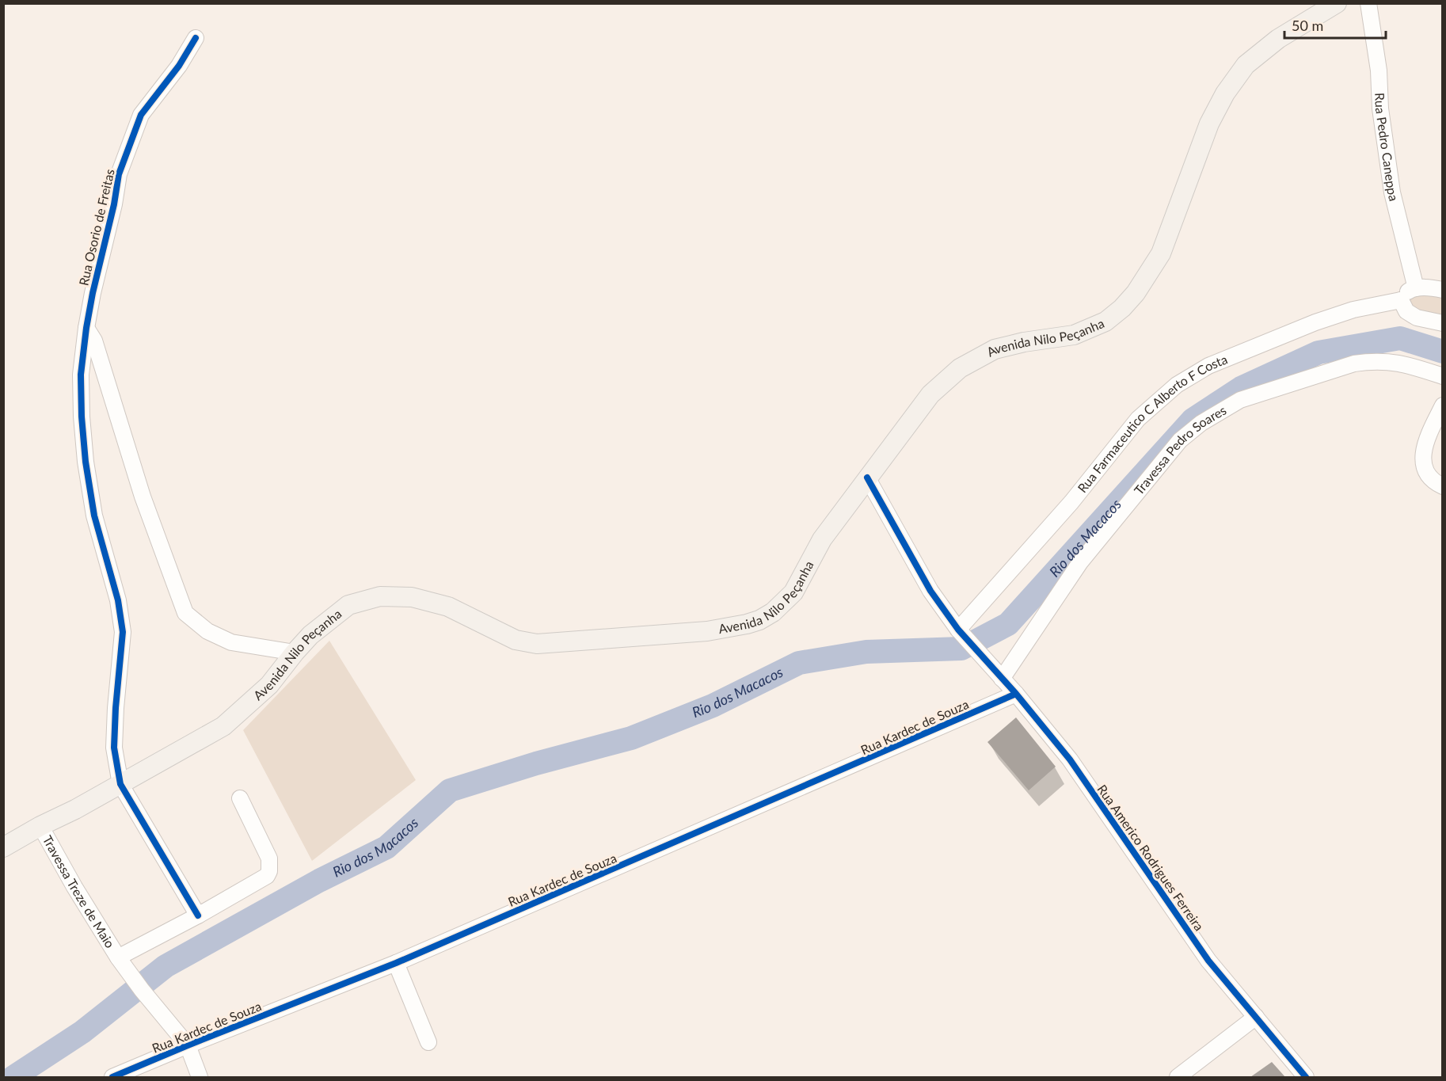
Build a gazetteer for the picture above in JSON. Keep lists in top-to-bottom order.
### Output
{
  "streets": {
    "main road": ["Avenida Nilo Peçanha"],
    "street": [
      "Rua Pedro Caneppa",
      "Rua Osorio de Freitas",
      "Rua Farmaceutico C Alberto F Costa",
      "Travessa Pedro Soares",
      "Rua Kardec de Souza",
      "Rua Americo Rodrigues Ferreira",
      "Travessa Treze de Maio"
    ]
  },
  "crossings": [
    ["Rua Osorio de Freitas", "Avenida Nilo Peçanha"],
    ["Avenida Nilo Peçanha", "Rua Americo Rodrigues Ferreira"],
    ["Avenida Nilo Peçanha", "Travessa Treze de Maio"],
    ["Rua Farmaceutico C Alberto F Costa", "Rua Americo Rodrigues Ferreira"],
    ["Travessa Pedro Soares", "Rua Americo Rodrigues Ferreira"],
    ["Rua Kardec de Souza", "Rua Americo Rodrigues Ferreira"],
    ["Rua Kardec de Souza", "Travessa Treze de Maio"]
  ],
  "water": ["Rio dos Macacos"],
  "scale_bar": "50 m"
}
